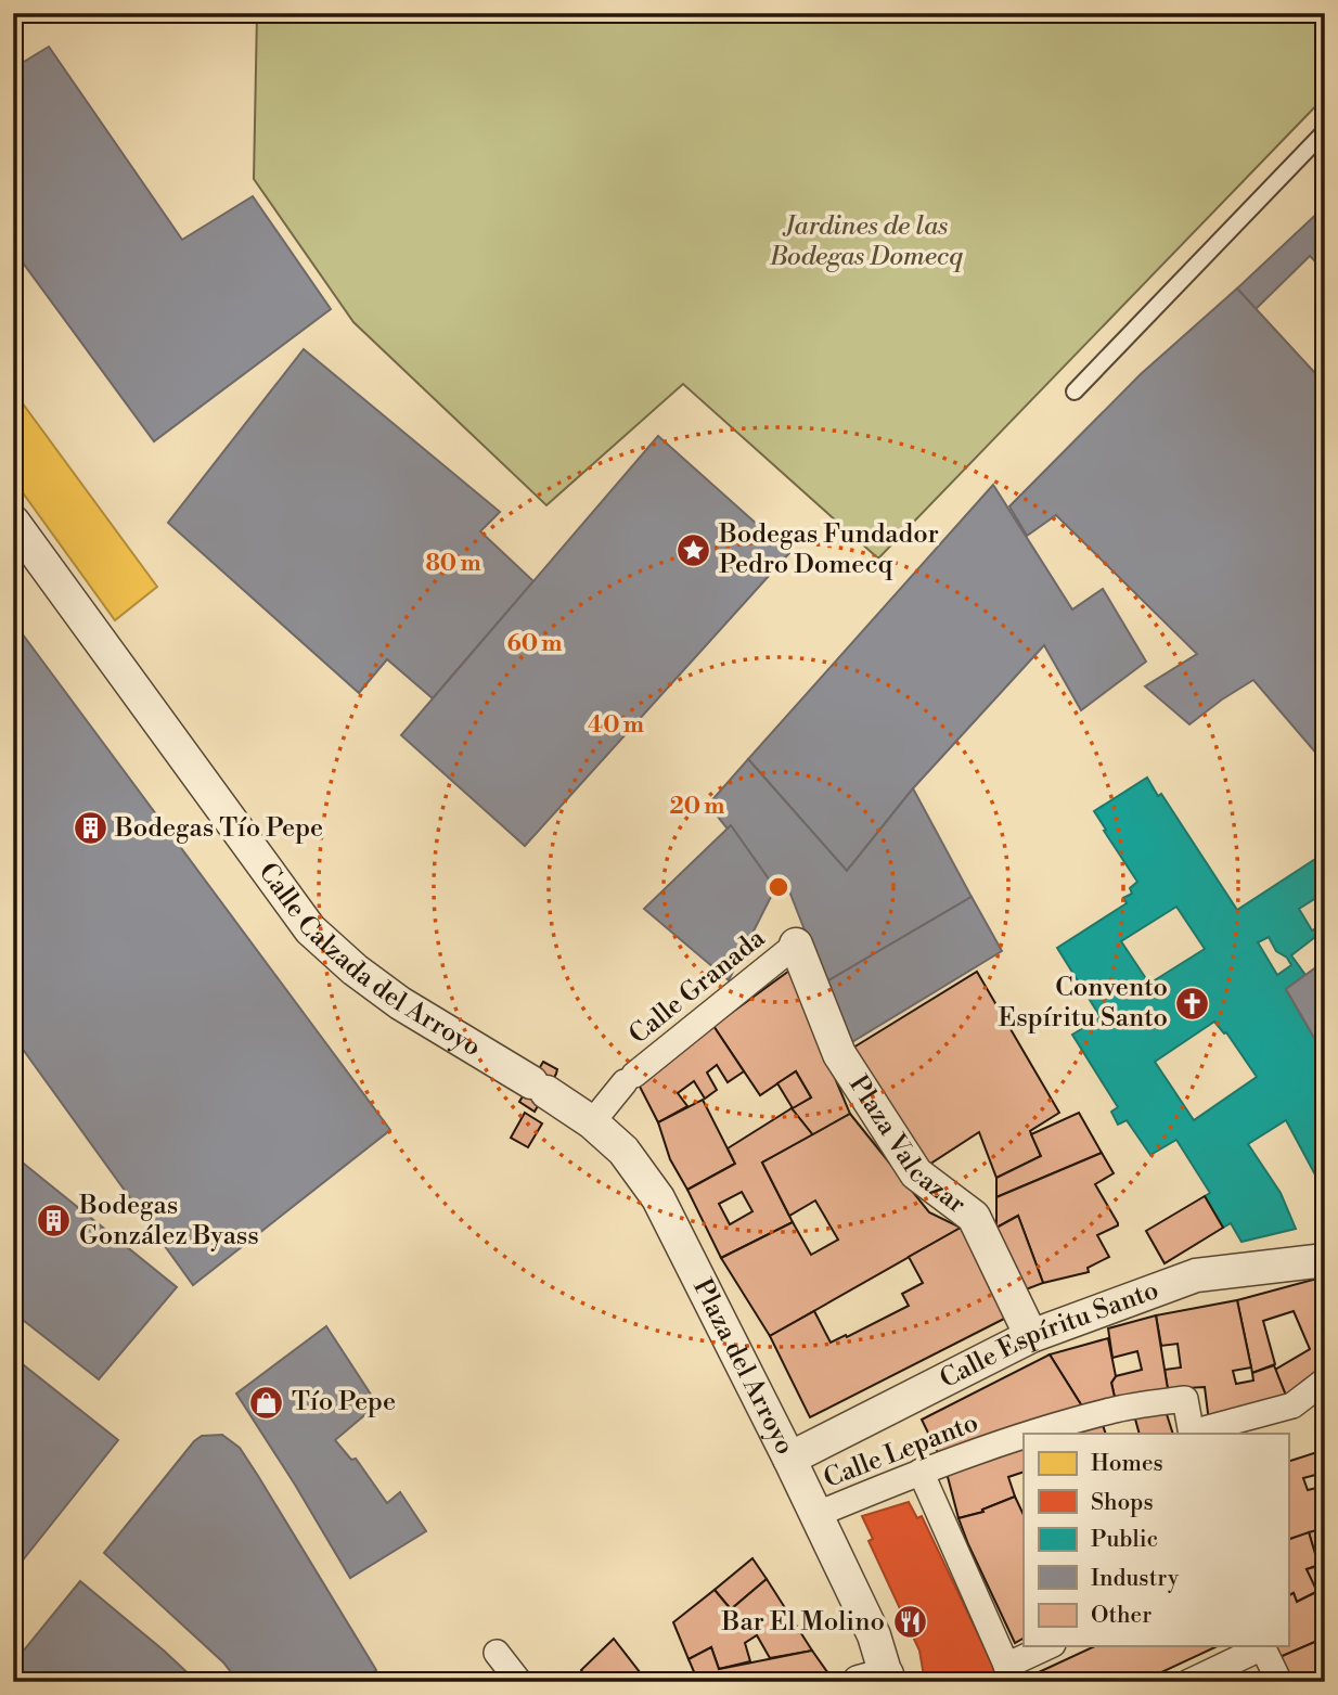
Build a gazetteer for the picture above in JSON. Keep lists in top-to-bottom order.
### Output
{
  "streets": {
    "street": [
      "Calle Calzada del Arroyo",
      "Calle Granada",
      "Plaza Valcazar",
      "Calle Espíritu Santo",
      "Plaza del Arroyo",
      "Calle Lepanto"
    ]
  },
  "crossings": [
    ["Calle Calzada del Arroyo", "Plaza del Arroyo"],
    ["Calle Granada", "Plaza Valcazar"],
    ["Calle Granada", "Plaza del Arroyo"],
    ["Plaza Valcazar", "Calle Espíritu Santo"],
    ["Calle Espíritu Santo", "Plaza del Arroyo"],
    ["Plaza del Arroyo", "Calle Lepanto"]
  ],
  "parks": ["Jardines de las Bodegas Domecq"],
  "places": {
    "place": ["Bodegas Fundador Pedro Domecq"],
    "building": ["Bodegas Tío Pepe", "Bodegas González Byass"],
    "church": ["Convento Espíritu Santo"],
    "shop": ["Tío Pepe"],
    "restaurant": ["Bar El Molino"]
  },
  "legend": [
    "Homes",
    "Shops",
    "Public",
    "Industry",
    "Other"
  ],
  "rings": [
    "80 m",
    "60 m",
    "40 m",
    "20 m"
  ]
}
